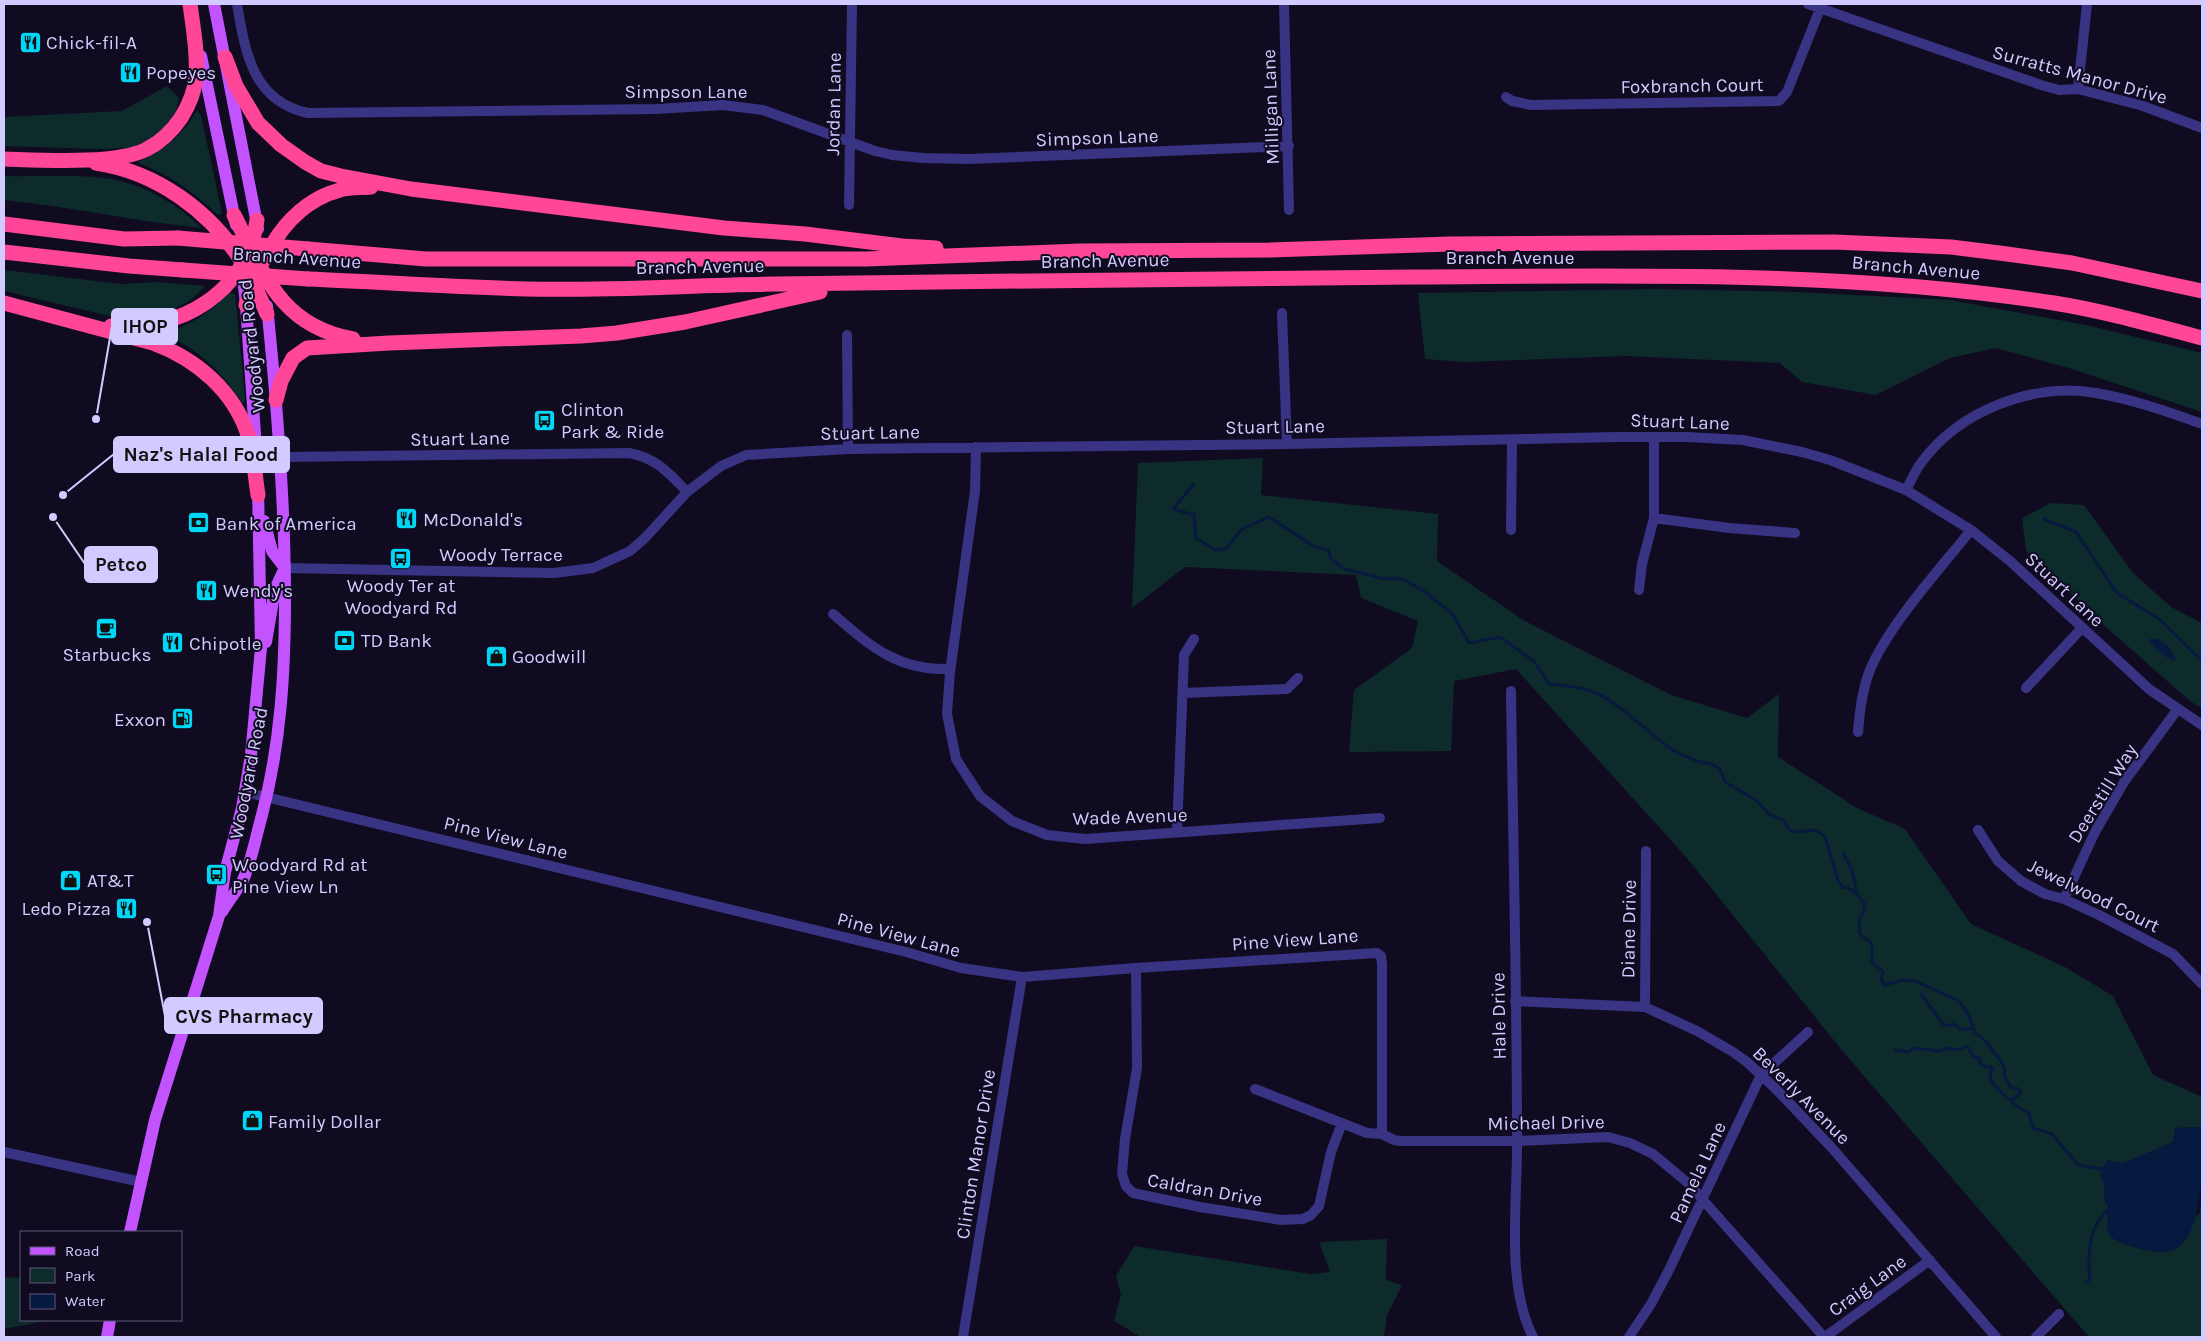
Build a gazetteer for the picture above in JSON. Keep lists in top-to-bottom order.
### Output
{
  "streets": {
    "highway": ["Branch Avenue"],
    "main road": ["Woodyard Road"],
    "street": [
      "Surratts Manor Drive",
      "Foxbranch Court",
      "Simpson Lane",
      "Jordan Lane",
      "Milligan Lane",
      "Stuart Lane",
      "Woody Terrace",
      "Deerstill Way",
      "Wade Avenue",
      "Pine View Lane",
      "Jewelwood Court",
      "Diane Drive",
      "Hale Drive",
      "Beverly Avenue",
      "Michael Drive",
      "Clinton Manor Drive",
      "Pamela Lane",
      "Caldran Drive",
      "Craig Lane"
    ]
  },
  "crossings": [
    ["Surratts Manor Drive", "Foxbranch Court"],
    ["Simpson Lane", "Jordan Lane"],
    ["Simpson Lane", "Milligan Lane"],
    ["Woodyard Road", "Stuart Lane"],
    ["Woodyard Road", "Woody Terrace"],
    ["Woodyard Road", "Pine View Lane"],
    ["Stuart Lane", "Woody Terrace"],
    ["Stuart Lane", "Deerstill Way"],
    ["Stuart Lane", "Wade Avenue"],
    ["Deerstill Way", "Jewelwood Court"],
    ["Pine View Lane", "Michael Drive"],
    ["Pine View Lane", "Clinton Manor Drive"],
    ["Pine View Lane", "Caldran Drive"],
    ["Diane Drive", "Beverly Avenue"],
    ["Hale Drive", "Beverly Avenue"],
    ["Hale Drive", "Michael Drive"],
    ["Beverly Avenue", "Pamela Lane"],
    ["Beverly Avenue", "Craig Lane"],
    ["Michael Drive", "Pamela Lane"],
    ["Michael Drive", "Caldran Drive"],
    ["Michael Drive", "Craig Lane"]
  ],
  "places": {
    "restaurant": [
      "Chick-fil-A",
      "Popeyes",
      "McDonald's",
      "Wendy's",
      "Chipotle",
      "Ledo Pizza"
    ],
    "other": [
      "IHOP",
      "Naz's Halal Food",
      "Petco",
      "CVS Pharmacy"
    ],
    "bus stop": ["Clinton Park & Ride", "Woody Ter at Woodyard Rd", "Woodyard Rd at Pine View Ln"],
    "bank": ["Bank of America", "TD Bank"],
    "cafe": ["Starbucks"],
    "shop": ["Goodwill", "AT&T", "Family Dollar"],
    "fuel station": ["Exxon"]
  },
  "legend": ["Road", "Park", "Water"]
}
